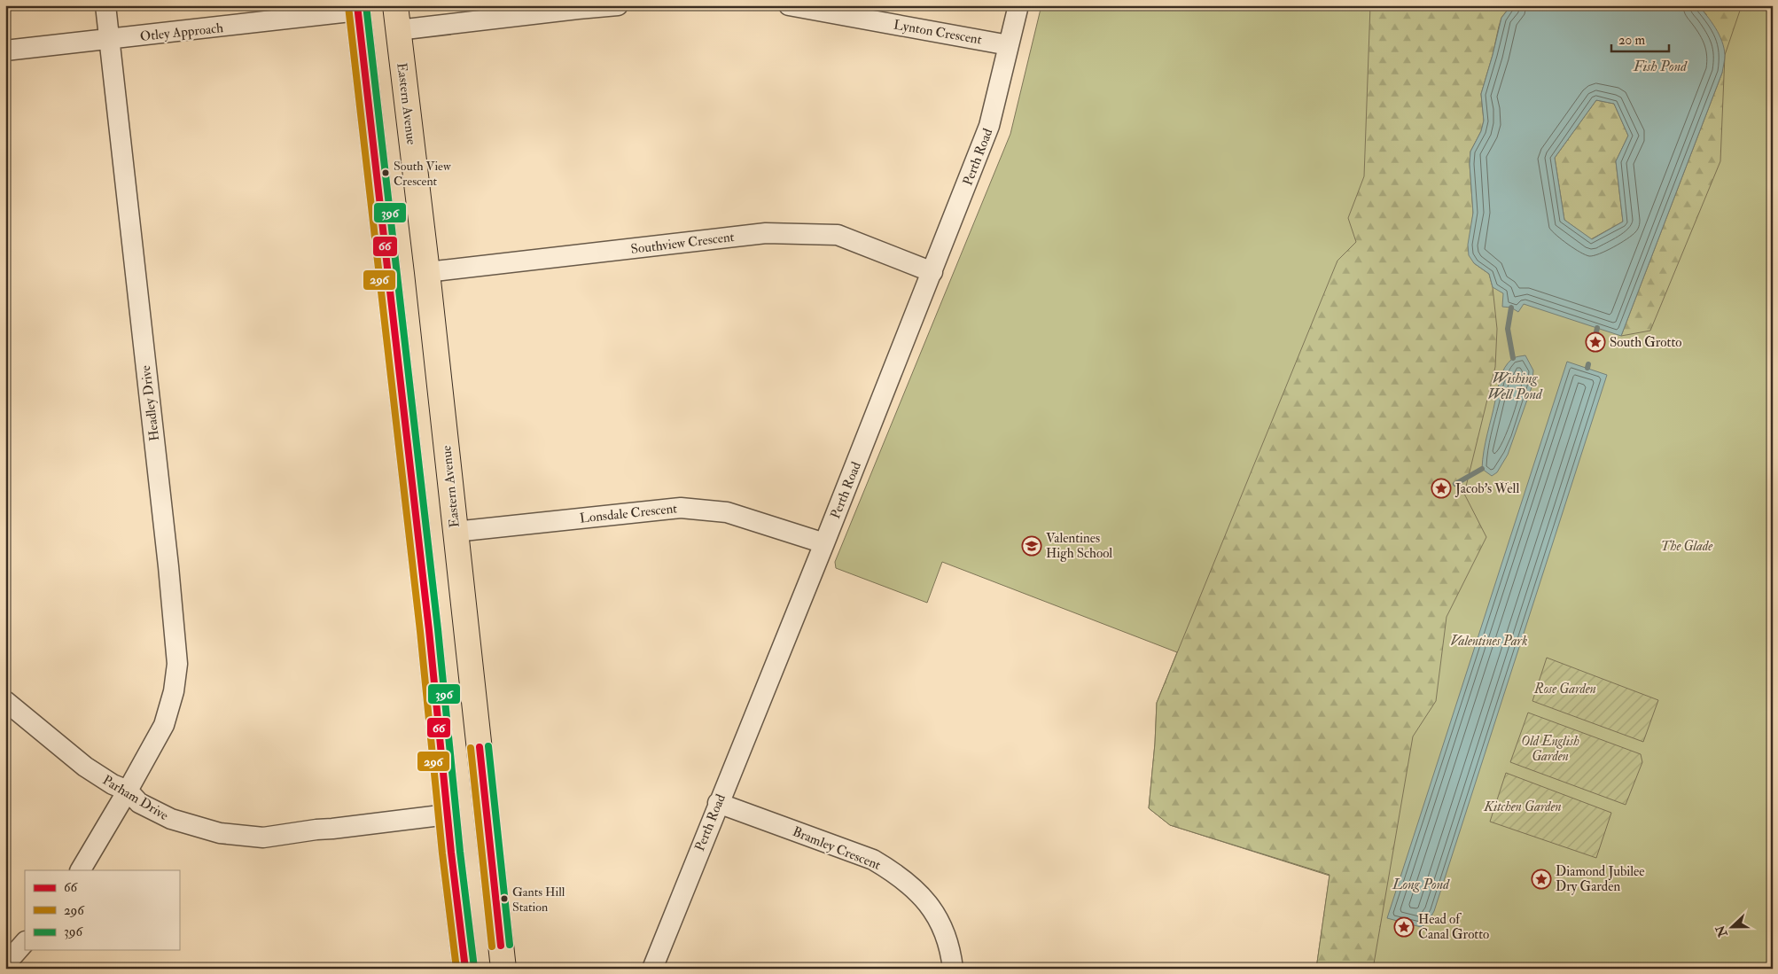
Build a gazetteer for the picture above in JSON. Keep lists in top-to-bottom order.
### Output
{
  "streets": {
    "highway": ["Eastern Avenue"],
    "street": [
      "Otley Approach",
      "Lynton Crescent",
      "Perth Road",
      "Southview Crescent",
      "Headley Drive",
      "Lonsdale Crescent",
      "Parham Drive",
      "Bramley Crescent"
    ]
  },
  "crossings": [
    ["Otley Approach", "Headley Drive"],
    ["Lynton Crescent", "Perth Road"],
    ["Eastern Avenue", "Southview Crescent"],
    ["Eastern Avenue", "Lonsdale Crescent"],
    ["Perth Road", "Southview Crescent"],
    ["Perth Road", "Lonsdale Crescent"],
    ["Perth Road", "Bramley Crescent"],
    ["Headley Drive", "Parham Drive"]
  ],
  "water": ["Fish Pond", "Wishing Well Pond", "Long Pond"],
  "parks": [
    "The Glade",
    "Valentines Park",
    "Rose Garden",
    "Old English Garden",
    "Kitchen Garden"
  ],
  "places": {
    "other": ["South View Crescent", "Gants Hill Station"],
    "place": [
      "South Grotto",
      "Jacob's Well",
      "Diamond Jubilee Dry Garden",
      "Head of Canal Grotto"
    ],
    "school or university": ["Valentines High School"]
  },
  "lines": ["transit line 66", "transit line 396", "transit line 296"],
  "legend": ["66", "296", "396"],
  "scale_bar": "20 m",
  "north": "left"
}
